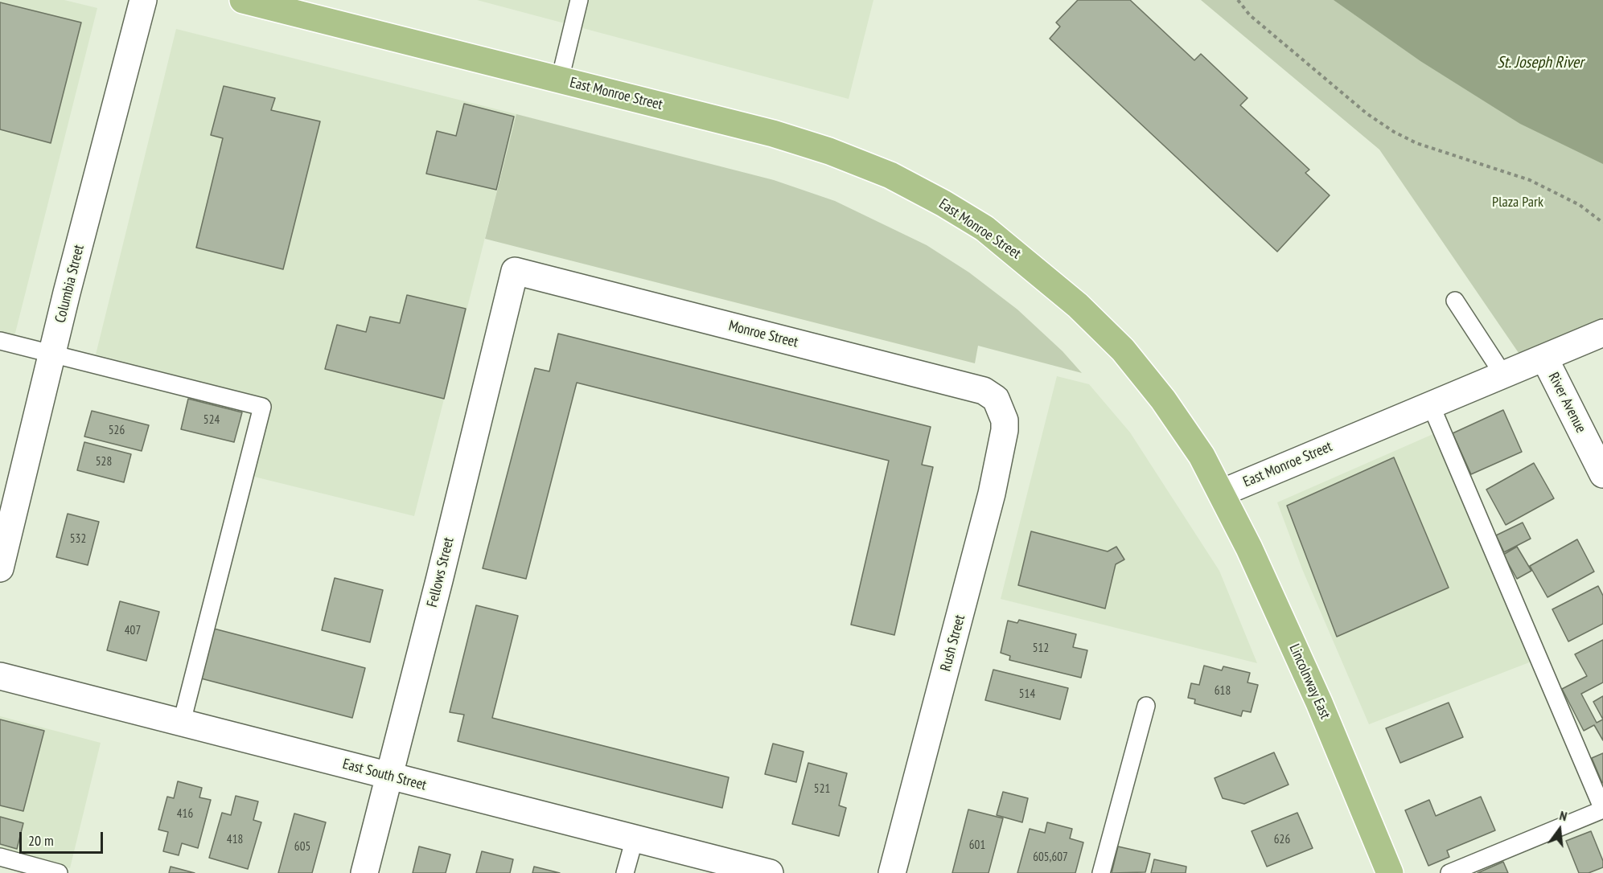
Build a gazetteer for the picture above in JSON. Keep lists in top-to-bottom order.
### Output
{
  "streets": {
    "main road": ["East Monroe Street", "Lincolnway East"],
    "street": [
      "Columbia Street",
      "Monroe Street",
      "River Avenue",
      "Fellows Street",
      "Rush Street",
      "East South Street"
    ]
  },
  "crossings": [
    ["East Monroe Street", "River Avenue"],
    ["East Monroe Street", "Lincolnway East"],
    ["Monroe Street", "Fellows Street"],
    ["Monroe Street", "Rush Street"],
    ["Fellows Street", "East South Street"]
  ],
  "water": ["St. Joseph River"],
  "parks": ["Plaza Park"],
  "house_numbers": [
    "524",
    "526",
    "528",
    "532",
    "407",
    "512",
    "618",
    "514",
    "521",
    "416",
    "418",
    "626",
    "601",
    "605",
    "605,607"
  ],
  "scale_bar": "20 m",
  "north": "top"
}
